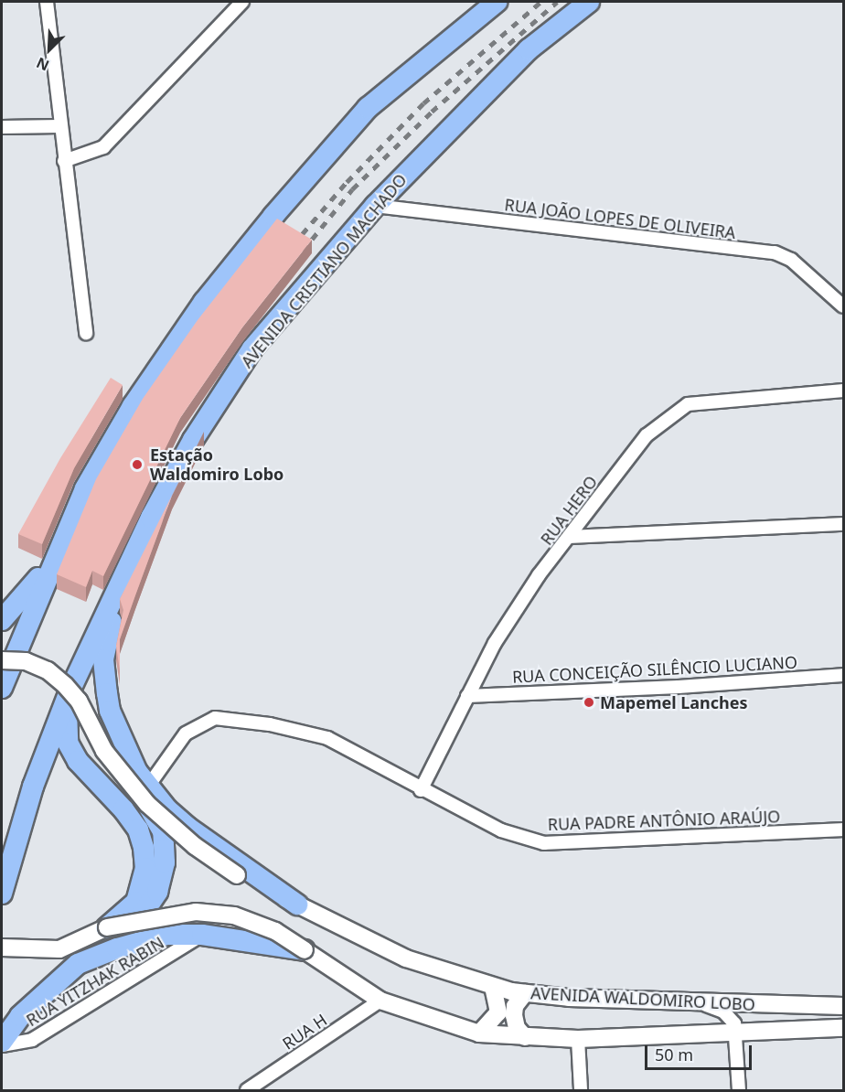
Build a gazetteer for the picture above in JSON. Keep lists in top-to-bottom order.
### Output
{
  "streets": {
    "highway": ["AVENIDA CRISTIANO MACHADO"],
    "main road": ["AVENIDA WALDOMIRO LOBO"],
    "street": [
      "RUA JOÃO LOPES DE OLIVEIRA",
      "RUA HERO",
      "RUA CONCEIÇÃO SILÊNCIO LUCIANO",
      "RUA PADRE ANTÔNIO ARAÚJO",
      "RUA YITZHAK RABIN",
      "RUA H"
    ]
  },
  "crossings": [
    ["RUA JOÃO LOPES DE OLIVEIRA", "AVENIDA CRISTIANO MACHADO"],
    ["RUA HERO", "RUA CONCEIÇÃO SILÊNCIO LUCIANO"],
    ["RUA HERO", "RUA PADRE ANTÔNIO ARAÚJO"],
    ["RUA PADRE ANTÔNIO ARAÚJO", "AVENIDA WALDOMIRO LOBO"],
    ["AVENIDA WALDOMIRO LOBO", "RUA H"]
  ],
  "places": ["Estação Waldomiro Lobo", "Mapemel Lanches"],
  "scale_bar": "50 m",
  "north": "bottom left"
}
